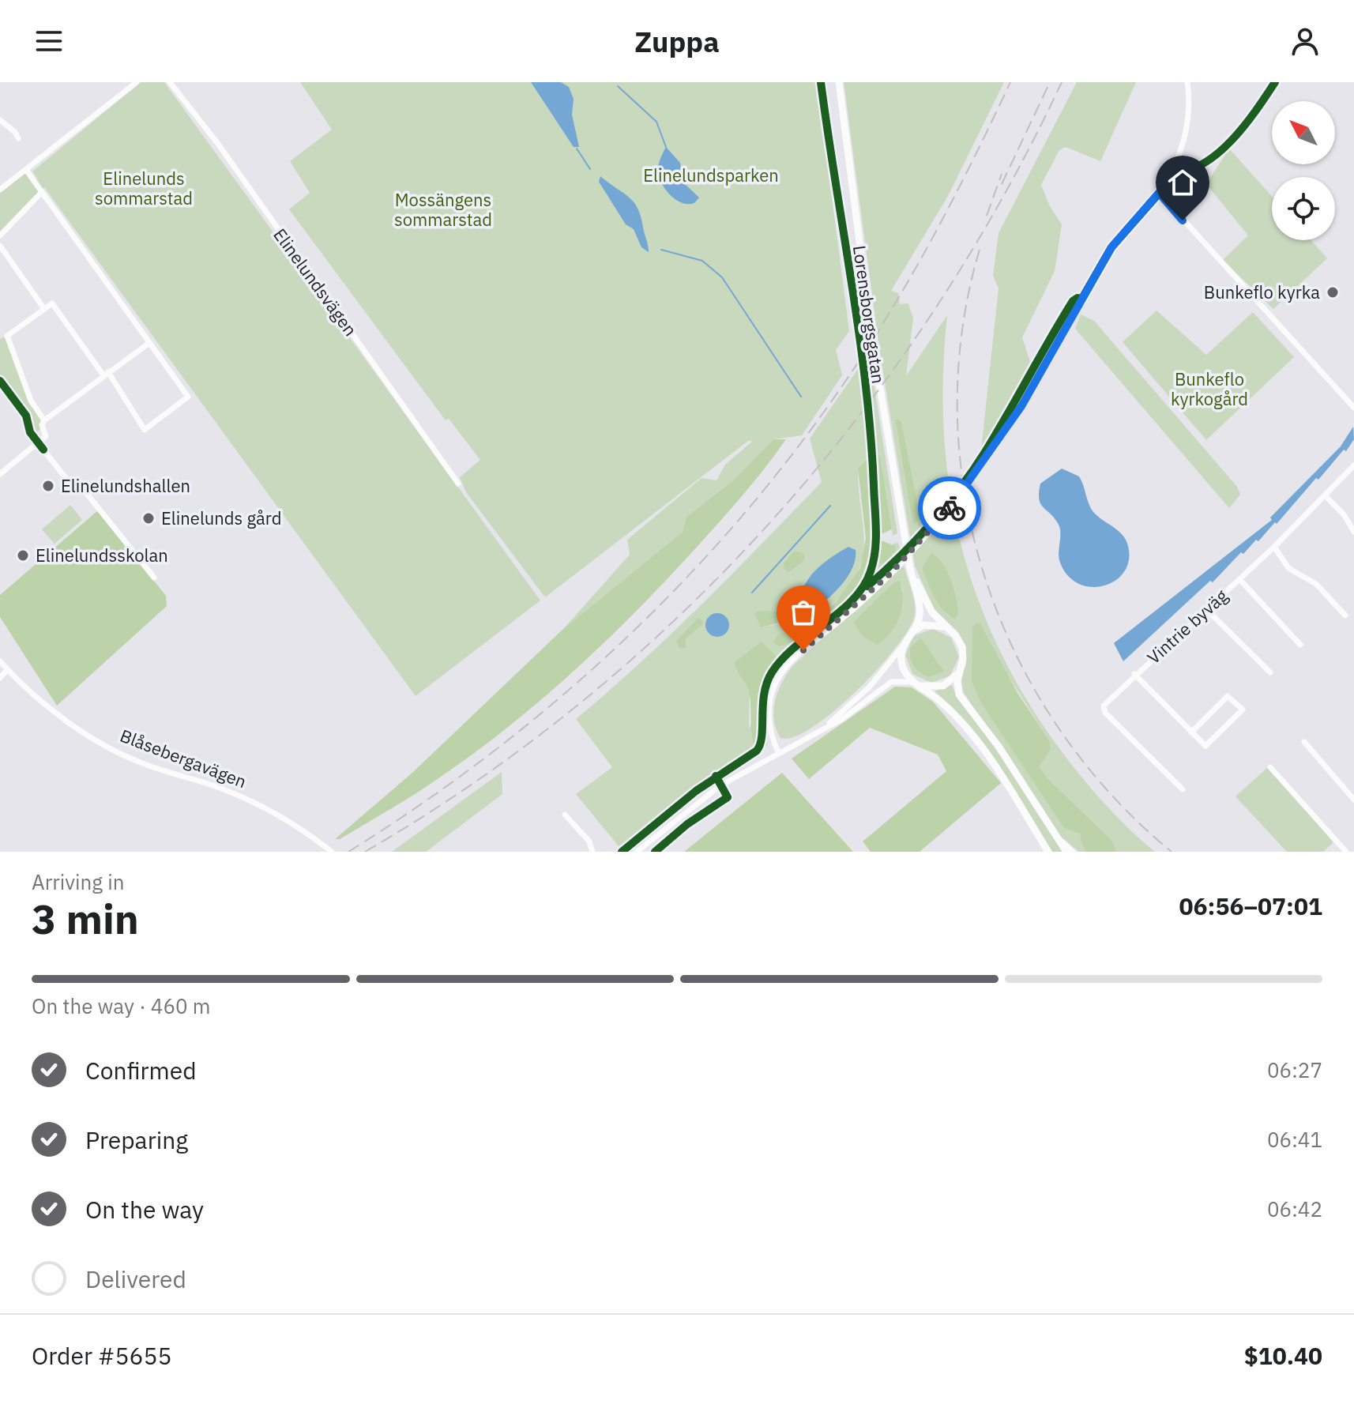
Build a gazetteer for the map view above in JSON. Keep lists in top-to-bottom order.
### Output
{
  "streets": {
    "main road": ["Lorensborgsgatan"],
    "street": ["Elinelundsvägen", "Vintrie byväg", "Blåsebergavägen"]
  },
  "parks": [
    "Elinelundsparken",
    "Elinelunds sommarstad",
    "Mossängens sommarstad",
    "Bunkeflo kyrkogård"
  ],
  "places": [
    "Bunkeflo kyrka",
    "Elinelundshallen",
    "Elinelunds gård",
    "Elinelundsskolan"
  ],
  "north": "top left",
  "page": {
    "header": "Zuppa",
    "heading": ["3 min", "Arriving in", "06:56–07:01"],
    "panel": ["Order #5655", "$10.40"],
    "bar": "On the way · 460 m",
    "list": [
      ["Confirmed", "06:27"],
      ["Preparing", "06:41"],
      ["On the way", "06:42"],
      "Delivered"
    ]
  }
}
